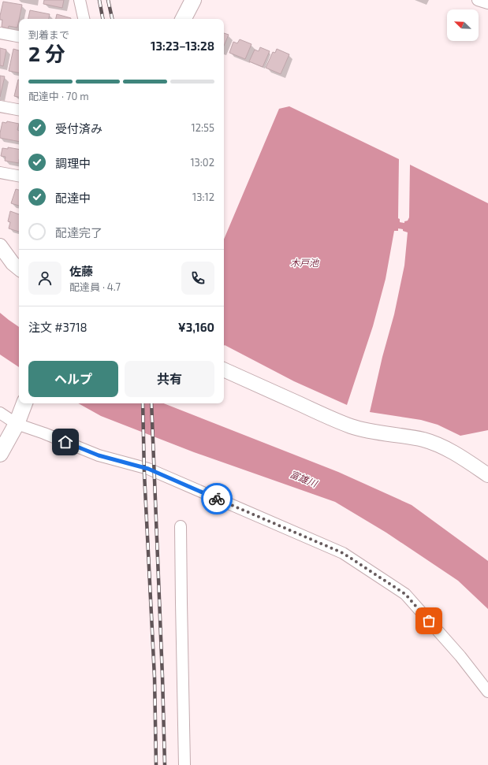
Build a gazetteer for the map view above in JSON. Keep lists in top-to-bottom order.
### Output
{
  "water": ["木戸池", "富雄川"],
  "north": "top left",
  "page": {
    "heading": ["2 分", "到着まで", "13:23–13:28"],
    "panel": [
      "佐藤",
      "配達員 · 4.7",
      "注文 #3718",
      "¥3,160"
    ],
    "bar": "配達中 · 70 m",
    "list": [
      ["受付済み", "12:55"],
      ["調理中", "13:02"],
      ["配達中", "13:12"],
      "配達完了"
    ],
    "buttons": ["ヘルプ", "共有"]
  }
}
